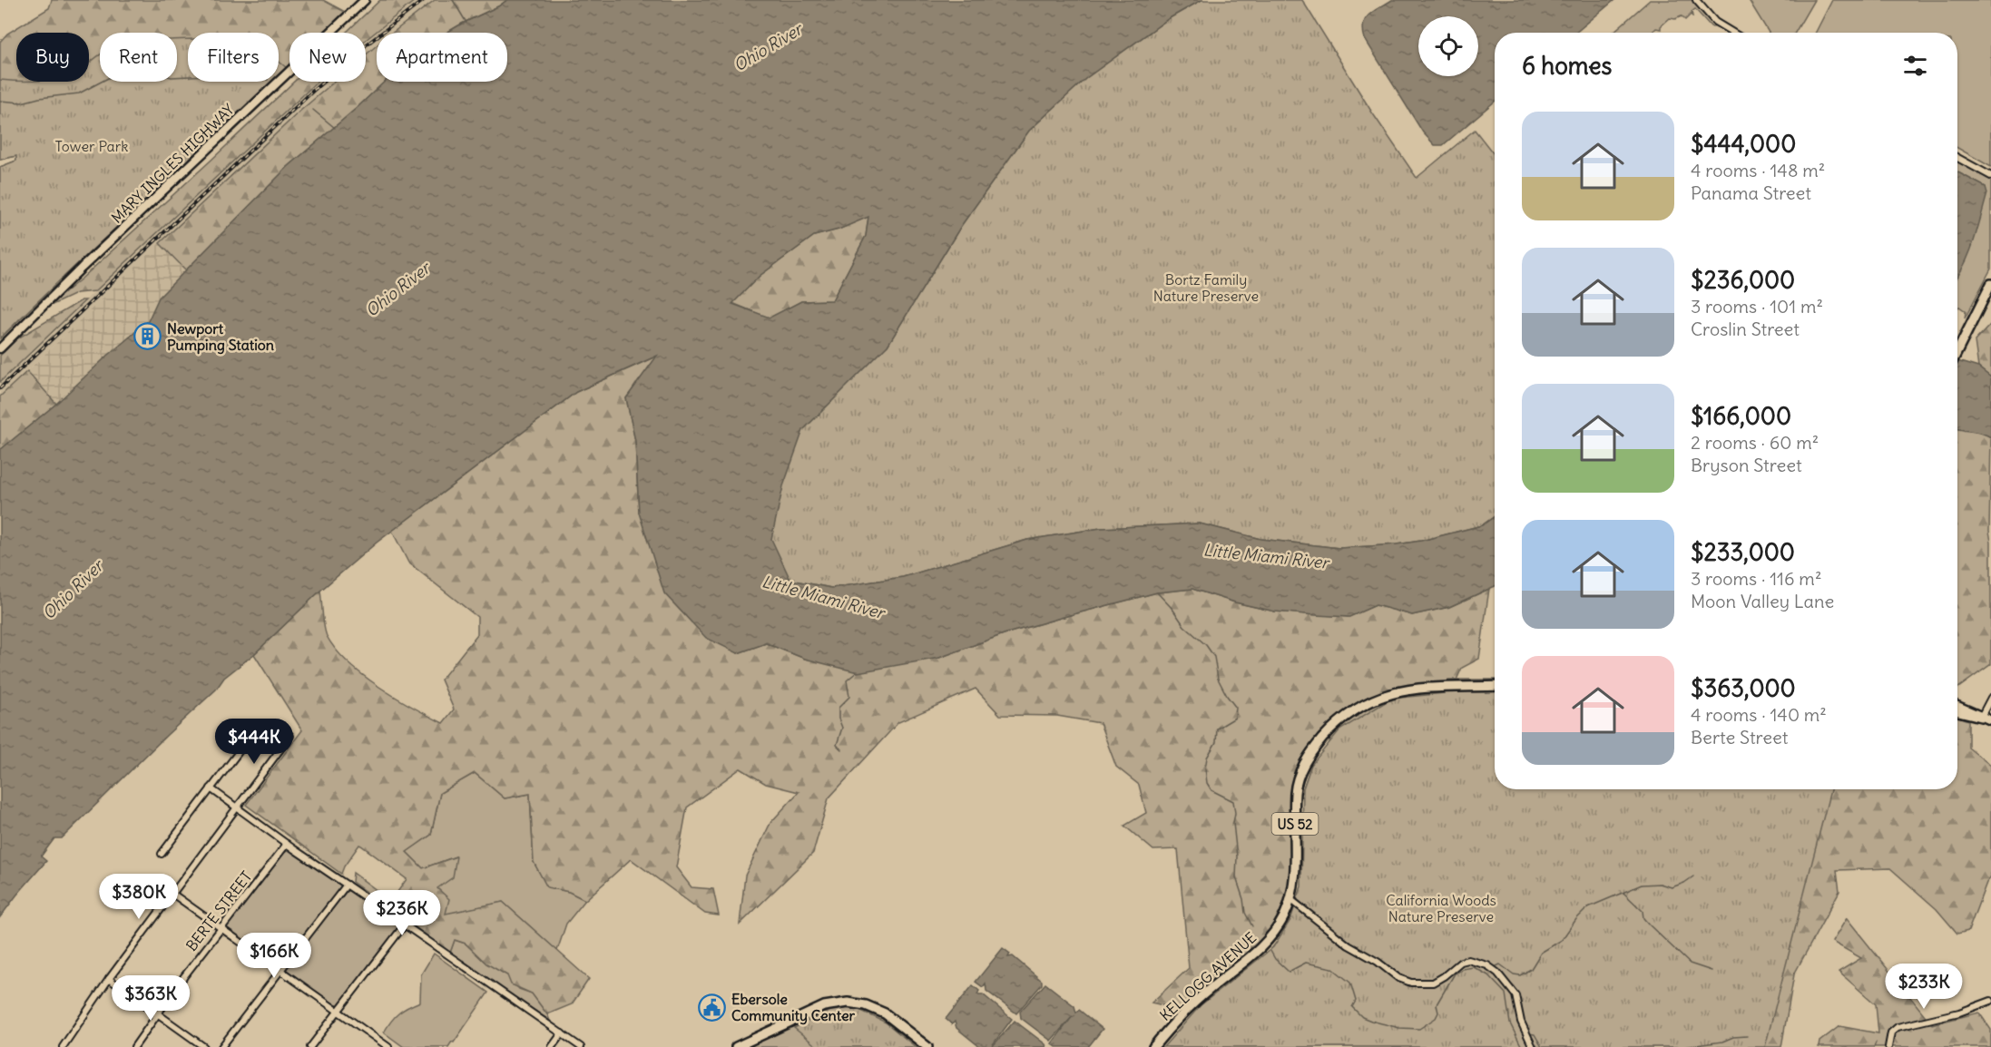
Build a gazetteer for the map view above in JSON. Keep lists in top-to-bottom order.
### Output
{
  "streets": {
    "main road": ["US 52", "KELLOGG AVENUE"],
    "street": ["MARY INGLES HIGHWAY", "BERTE STREET"]
  },
  "water": ["Ohio River", "Little Miami River"],
  "parks": ["Tower Park", "Bortz Family Nature Preserve", "California Woods Nature Preserve"],
  "places": {
    "building": ["Newport Pumping Station"],
    "public building": ["Ebersole Community Center"]
  },
  "page": {
    "chip": [
      "Buy",
      "Rent",
      "Filters",
      "New",
      "Apartment"
    ],
    "heading": "6 homes",
    "list": [
      {
        "name": "$444,000",
        "note": "4 rooms · 148 m² · Panama Street"
      },
      {
        "name": "$236,000",
        "note": "3 rooms · 101 m² · Croslin Street"
      },
      {
        "name": "$166,000",
        "note": "2 rooms · 60 m² · Bryson Street"
      },
      {
        "name": "$233,000",
        "note": "3 rooms · 116 m² · Moon Valley Lane"
      },
      {
        "name": "$363,000",
        "note": "4 rooms · 140 m² · Berte Street"
      }
    ],
    "price": [
      "$444K",
      "$380K",
      "$236K",
      "$166K",
      "$233K",
      "$363K"
    ]
  }
}
